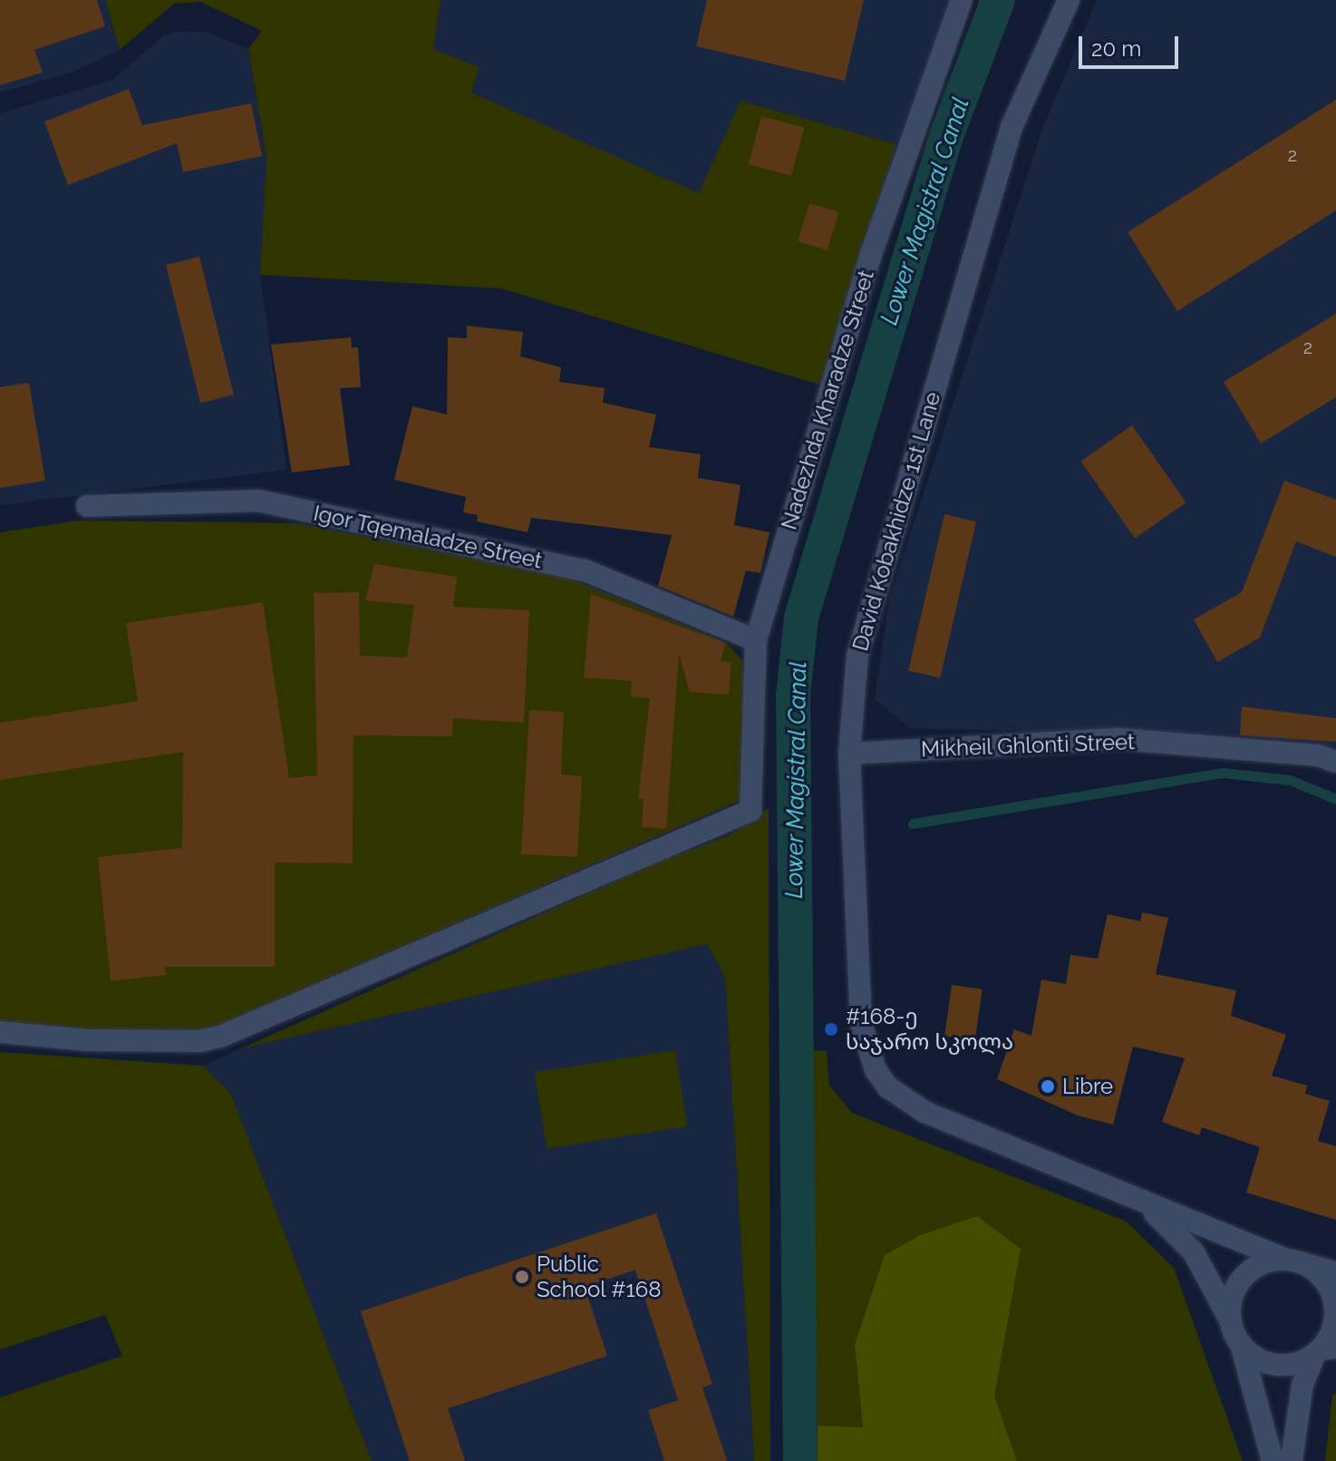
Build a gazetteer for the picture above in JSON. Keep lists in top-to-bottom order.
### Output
{
  "streets": {
    "street": [
      "Nadezhda Kharadze Street",
      "David Kobakhidze 1st Lane",
      "Igor Tqemaladze Street",
      "Mikheil Ghlonti Street"
    ]
  },
  "crossings": [
    ["Nadezhda Kharadze Street", "Igor Tqemaladze Street"],
    ["David Kobakhidze 1st Lane", "Mikheil Ghlonti Street"]
  ],
  "water": ["Lower Magistral Canal"],
  "places": ["#168-ე საჯარო სკოლა", "Libre", "Public School #168"],
  "house_numbers": ["2", "2"],
  "scale_bar": "20 m"
}
